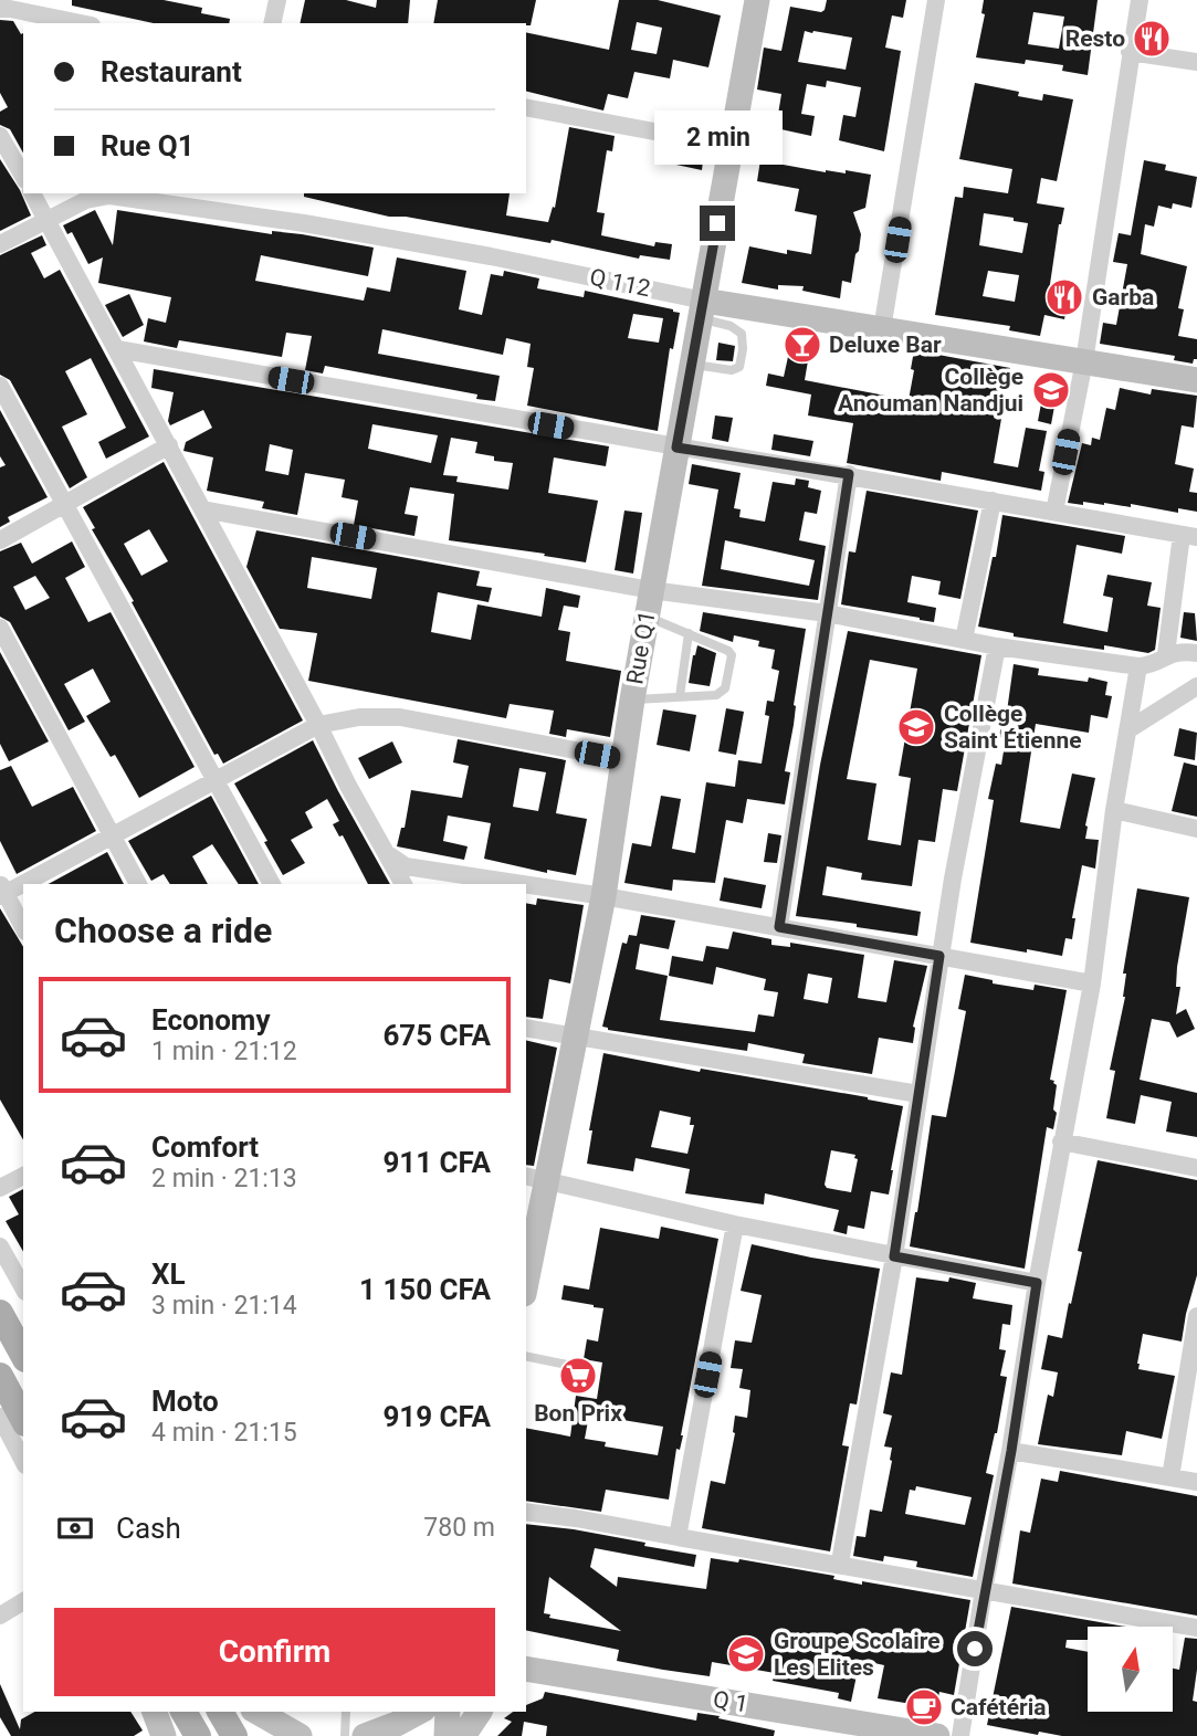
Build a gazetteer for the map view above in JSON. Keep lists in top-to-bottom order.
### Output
{
  "streets": {
    "street": ["Q 112", "Rue Q1", "Q 1"]
  },
  "crossings": [
    ["Q 112", "Rue Q1"]
  ],
  "places": {
    "restaurant": ["Resto", "Garba"],
    "bar": ["Deluxe Bar"],
    "school or university": ["Collège Anouman Nandjui", "Collège Saint Étienne", "Groupe Scolaire Les Elites"],
    "supermarket": ["Bon Prix"],
    "cafe": ["Cafétéria"]
  },
  "north": "top",
  "page": {
    "banner": ["Restaurant", "Rue Q1"],
    "bubble": "2 min",
    "heading": "Choose a ride",
    "list": [
      {
        "name": "Economy",
        "note": "1 min · 21:12",
        "value": "675 CFA"
      },
      {
        "name": "Comfort",
        "note": "2 min · 21:13",
        "value": "911 CFA"
      },
      {
        "name": "XL",
        "note": "3 min · 21:14",
        "value": "1 150 CFA"
      },
      {
        "name": "Moto",
        "note": "4 min · 21:15",
        "value": "919 CFA"
      }
    ],
    "pay": ["Cash", "780 m"],
    "buttons": "Confirm"
  }
}
